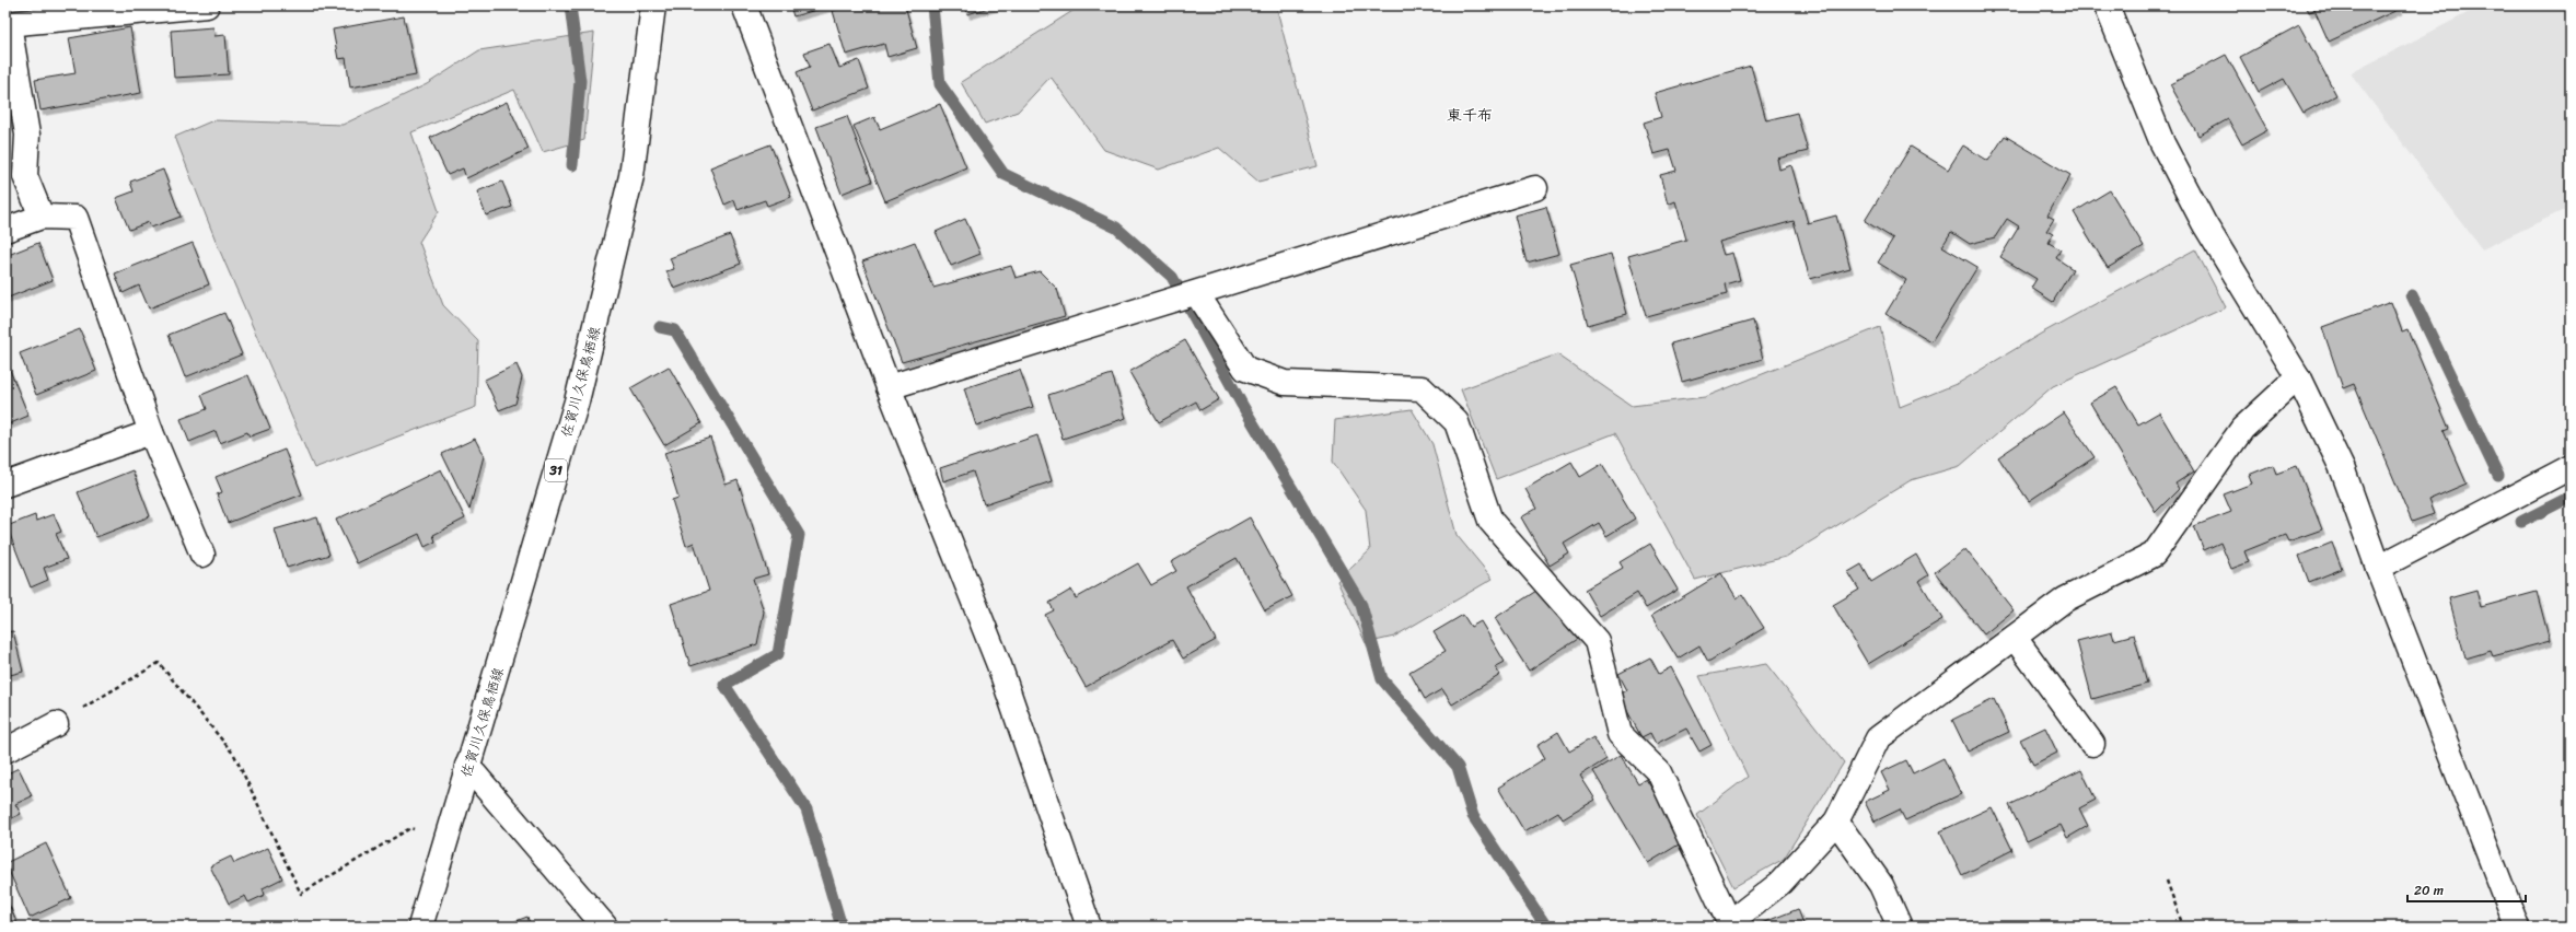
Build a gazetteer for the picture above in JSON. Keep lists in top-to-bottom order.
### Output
{
  "streets": {
    "street": ["佐賀川久保鳥栖線", "31"]
  },
  "districts": ["東千布"],
  "scale_bar": "20 m"
}
